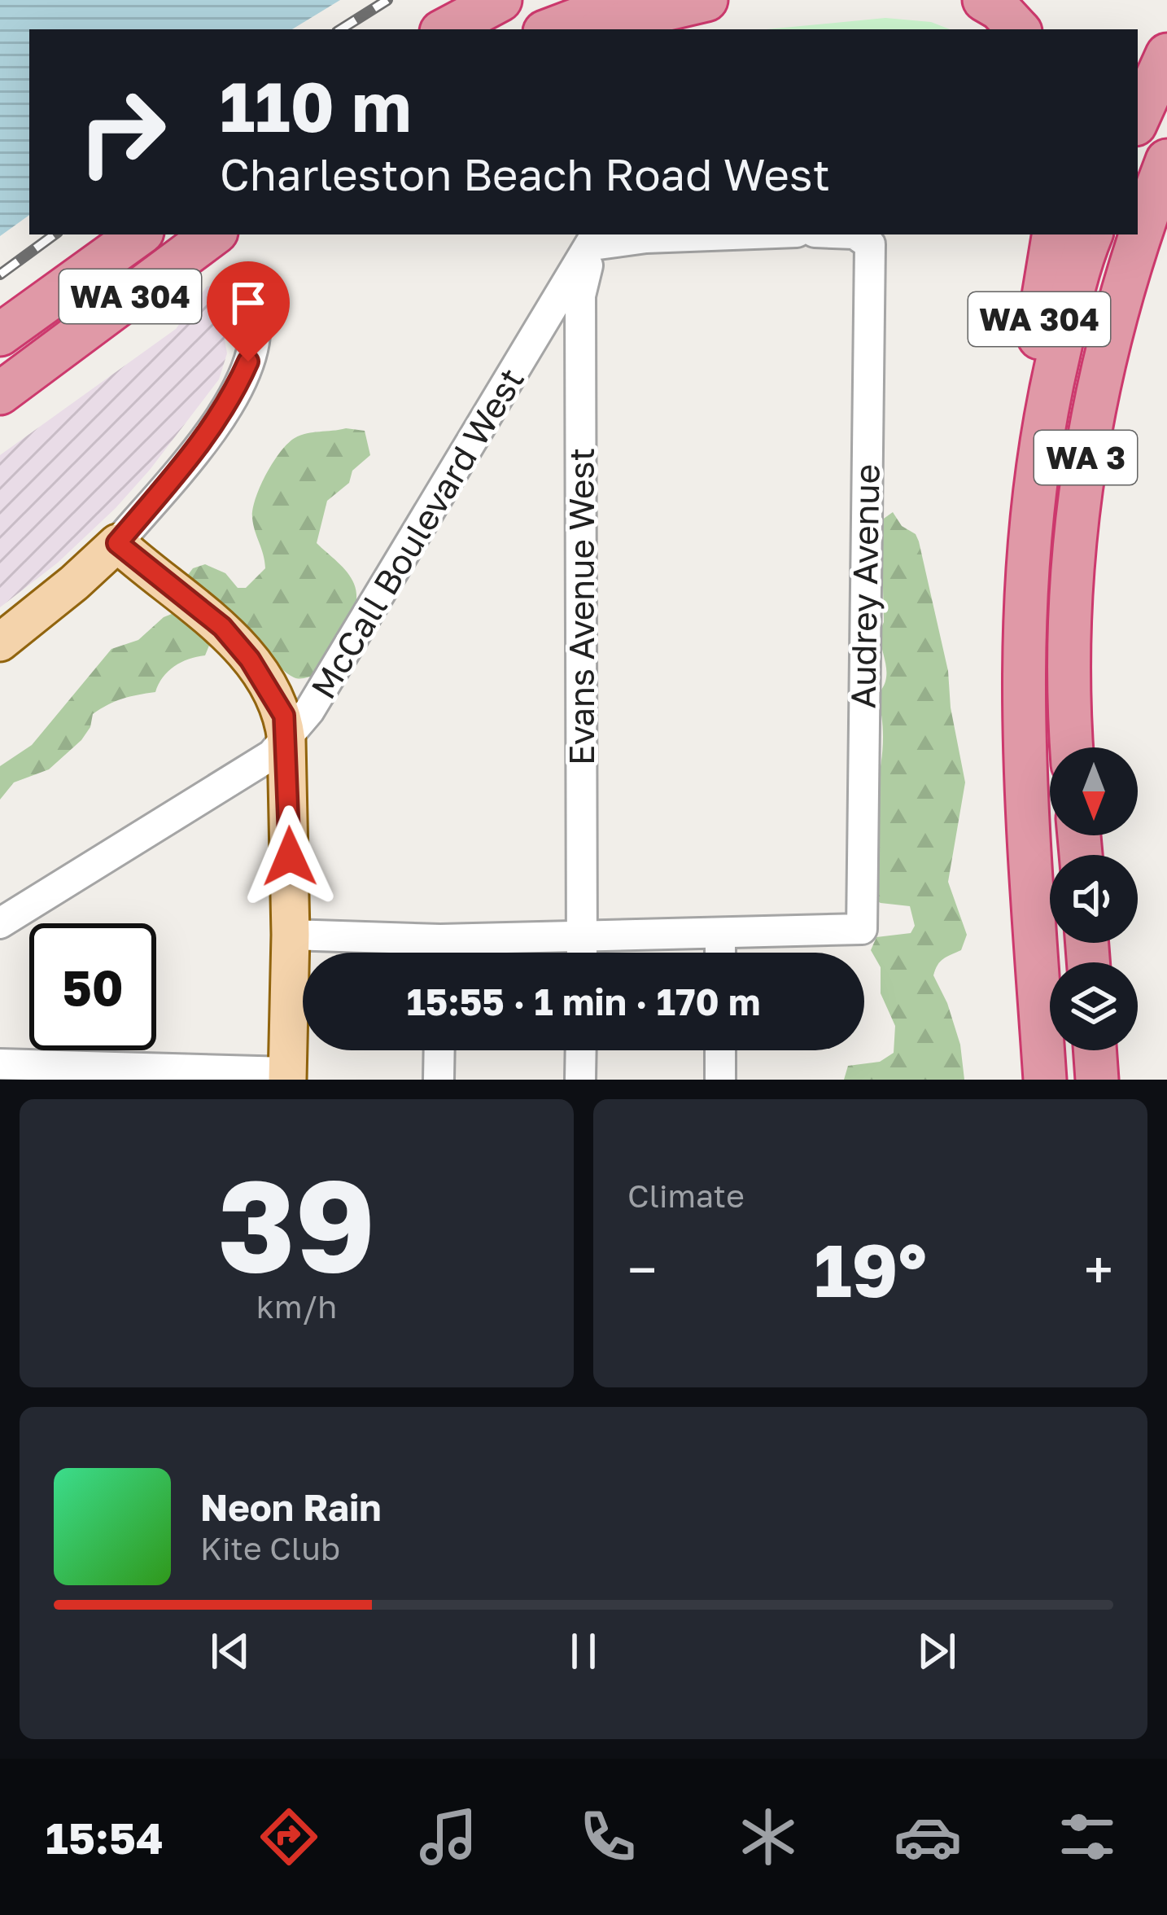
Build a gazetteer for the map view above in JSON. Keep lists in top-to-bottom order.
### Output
{
  "streets": {
    "highway": ["WA 304", "WA 3"],
    "street": ["McCall Boulevard West", "Audrey Avenue", "Evans Avenue West"]
  },
  "crossings": [
    ["WA 304", "WA 3"],
    ["McCall Boulevard West", "Evans Avenue West"]
  ],
  "north": "bottom",
  "page": {
    "turn": ["110 m", "Charleston Beach Road West"],
    "limit": "50",
    "trip": "15:55 · 1 min · 170 m",
    "tile": [
      ["39", "km/h"],
      "Climate"
    ],
    "heat": ["−", "19°", "+"],
    "song": ["Neon Rain", "Kite Club"],
    "tabs": "15:54"
  }
}
